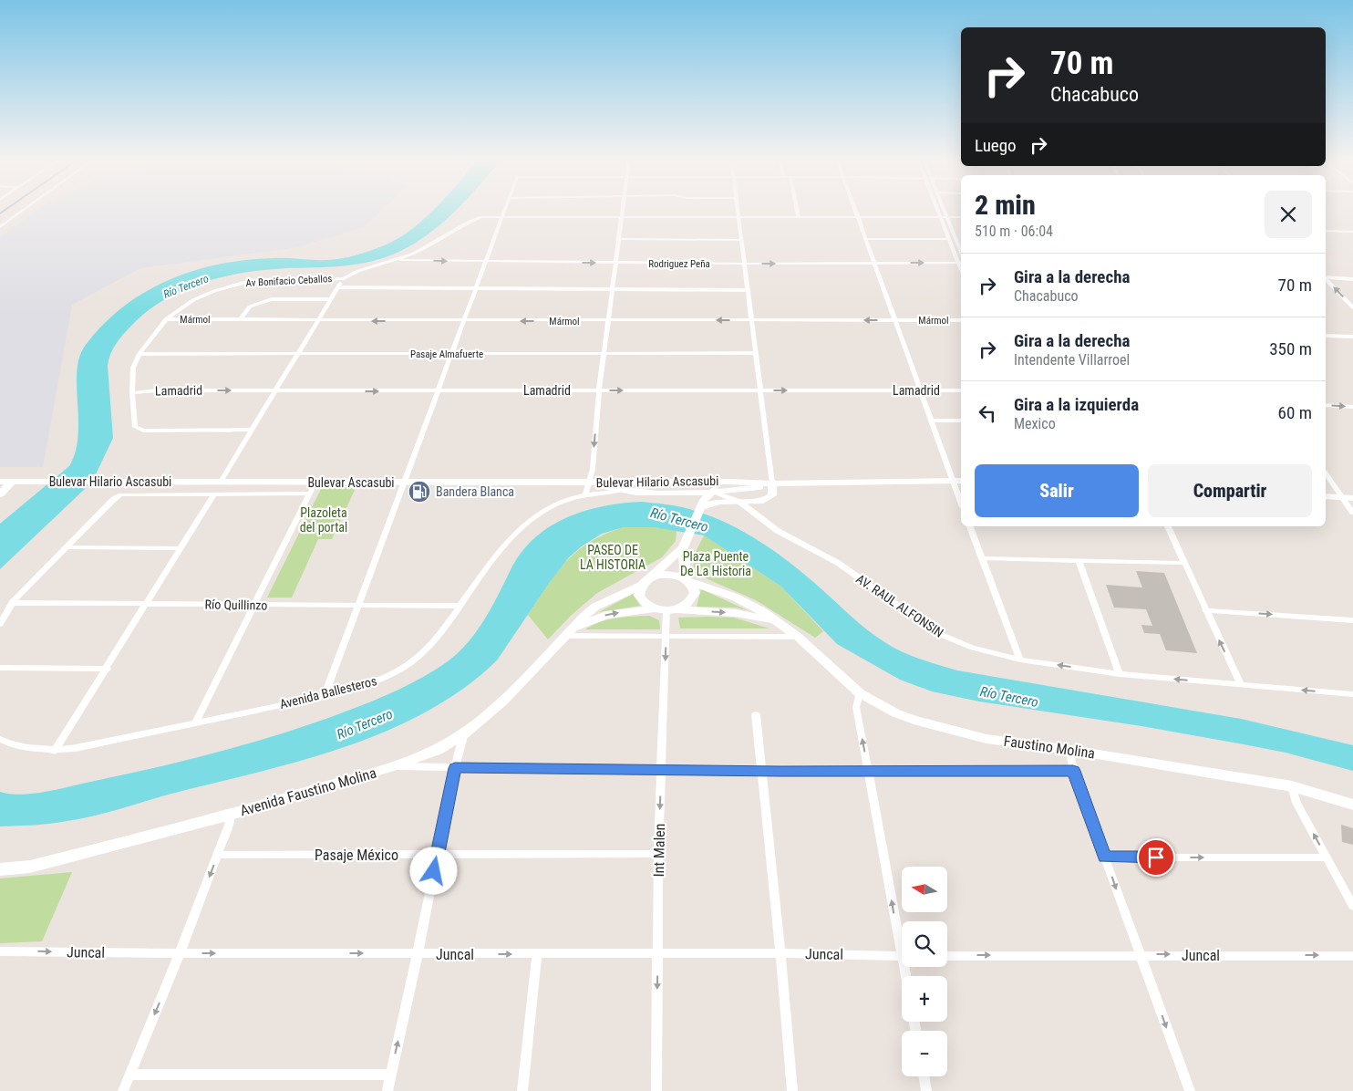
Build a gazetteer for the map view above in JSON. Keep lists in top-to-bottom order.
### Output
{
  "streets": {
    "street": [
      "Rodriguez Peña",
      "Av Bonifacio Ceballos",
      "Mármol",
      "Pasaje Almafuerte",
      "Lamadrid",
      "Bulevar Hilario Ascasubi",
      "Bulevar Ascasubi",
      "Río Quillinzo",
      "AV. RAUL ALFONSIN",
      "Avenida Ballesteros",
      "Faustino Molina",
      "Avenida Faustino Molina",
      "Int Malen",
      "Pasaje México",
      "Juncal"
    ]
  },
  "crossings": [
    ["Rodriguez Peña", "Av Bonifacio Ceballos"],
    ["Av Bonifacio Ceballos", "Mármol"],
    ["Av Bonifacio Ceballos", "Pasaje Almafuerte"],
    ["Av Bonifacio Ceballos", "Lamadrid"],
    ["Bulevar Hilario Ascasubi", "Bulevar Ascasubi"],
    ["Bulevar Hilario Ascasubi", "AV. RAUL ALFONSIN"],
    ["Bulevar Hilario Ascasubi", "Avenida Ballesteros"],
    ["Río Quillinzo", "Avenida Ballesteros"],
    ["Faustino Molina", "Avenida Faustino Molina"],
    ["Faustino Molina", "Int Malen"],
    ["Int Malen", "Pasaje México"],
    ["Int Malen", "Juncal"]
  ],
  "one_way": [
    "Lamadrid",
    "AV. RAUL ALFONSIN",
    "Int Malen",
    "Juncal"
  ],
  "water": ["Río Tercero"],
  "parks": ["Plazoleta del portal", "PASEO DE LA HISTORIA", "Plaza Puente De La Historia"],
  "places": {
    "fuel station": ["Bandera Blanca"]
  },
  "north": "left",
  "page": {
    "turn": ["70 m", "Chacabuco"],
    "then": "Luego",
    "heading": ["2 min", "510 m · 06:04"],
    "list": [
      {
        "name": "Gira a la derecha",
        "note": "Chacabuco",
        "value": "70 m"
      },
      {
        "name": "Gira a la derecha",
        "note": "Intendente Villarroel",
        "value": "350 m"
      },
      {
        "name": "Gira a la izquierda",
        "note": "Mexico",
        "value": "60 m"
      }
    ],
    "buttons": ["Salir", "Compartir"],
    "map_buttons": ["+", "−"]
  }
}
